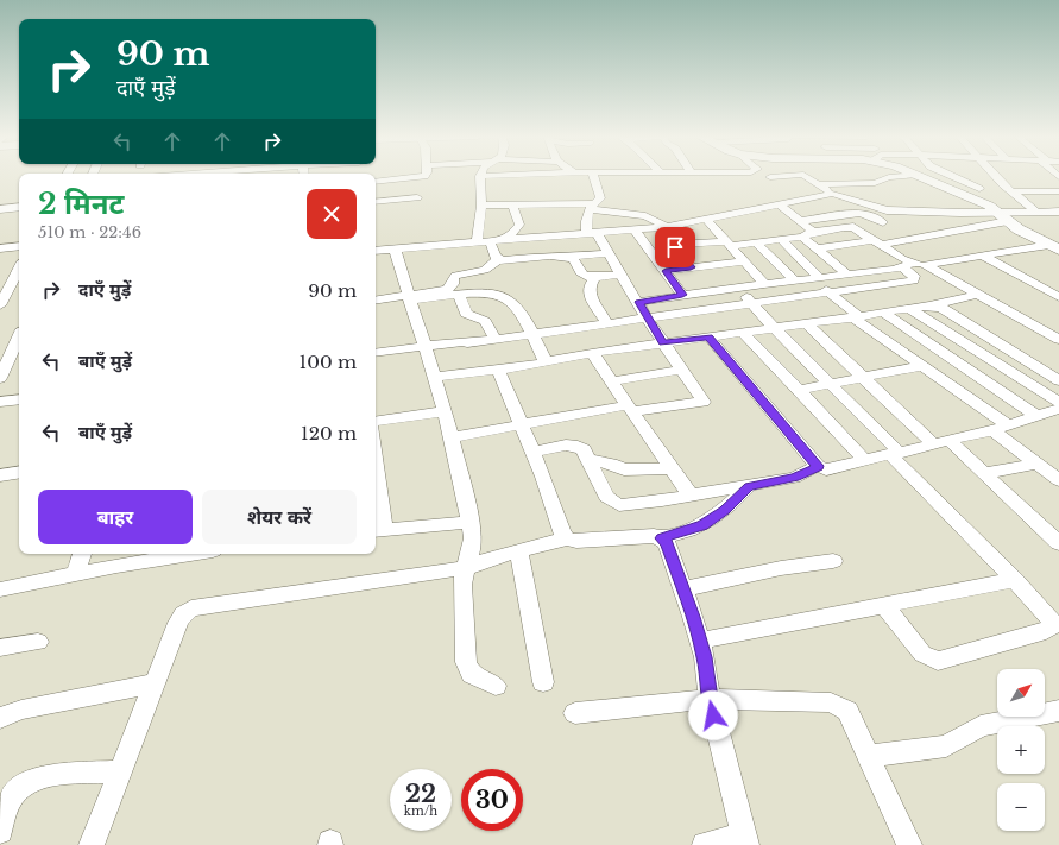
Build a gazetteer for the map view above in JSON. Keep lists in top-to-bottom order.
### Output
{
  "north": "top right",
  "page": {
    "turn": ["90 m", "दाएँ मुड़ें"],
    "heading": ["2 मिनट", "510 m · 22:46"],
    "list": [
      {
        "name": "दाएँ मुड़ें",
        "value": "90 m"
      },
      {
        "name": "बाएँ मुड़ें",
        "value": "100 m"
      },
      {
        "name": "बाएँ मुड़ें",
        "value": "120 m"
      }
    ],
    "buttons": ["बाहर", "शेयर करें"],
    "map_buttons": ["+", "−"],
    "speed": "22 km/h",
    "limit": "30"
  }
}
